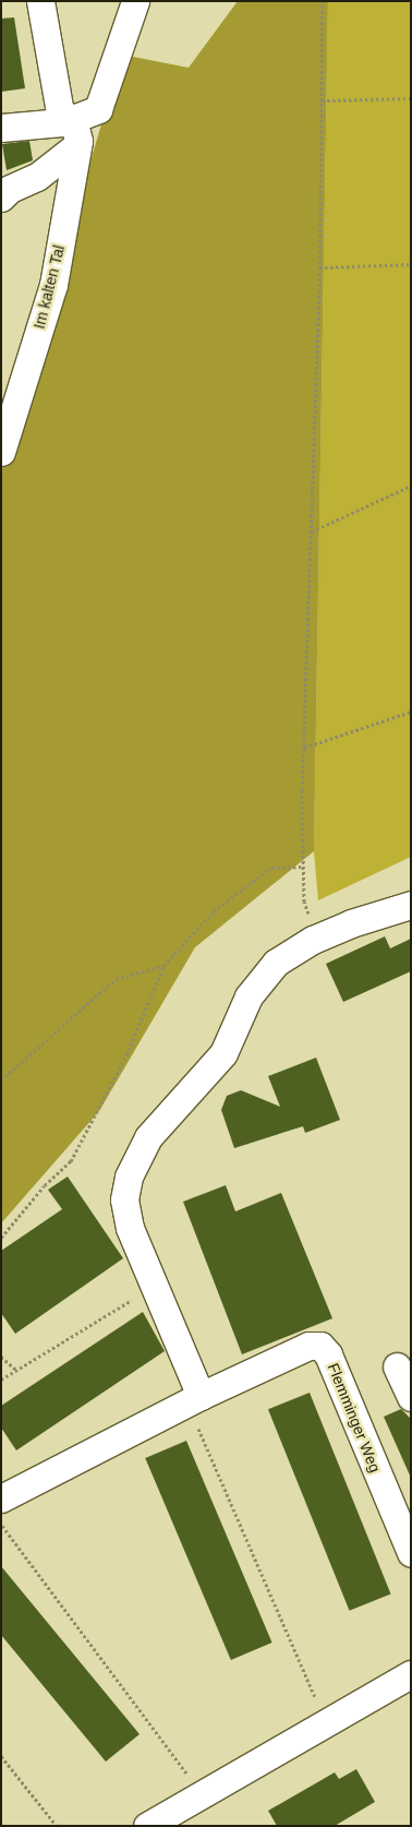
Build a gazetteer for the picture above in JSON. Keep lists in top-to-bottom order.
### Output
{
  "streets": {
    "street": ["Im kalten Tal", "Flemminger Weg"]
  }
}
